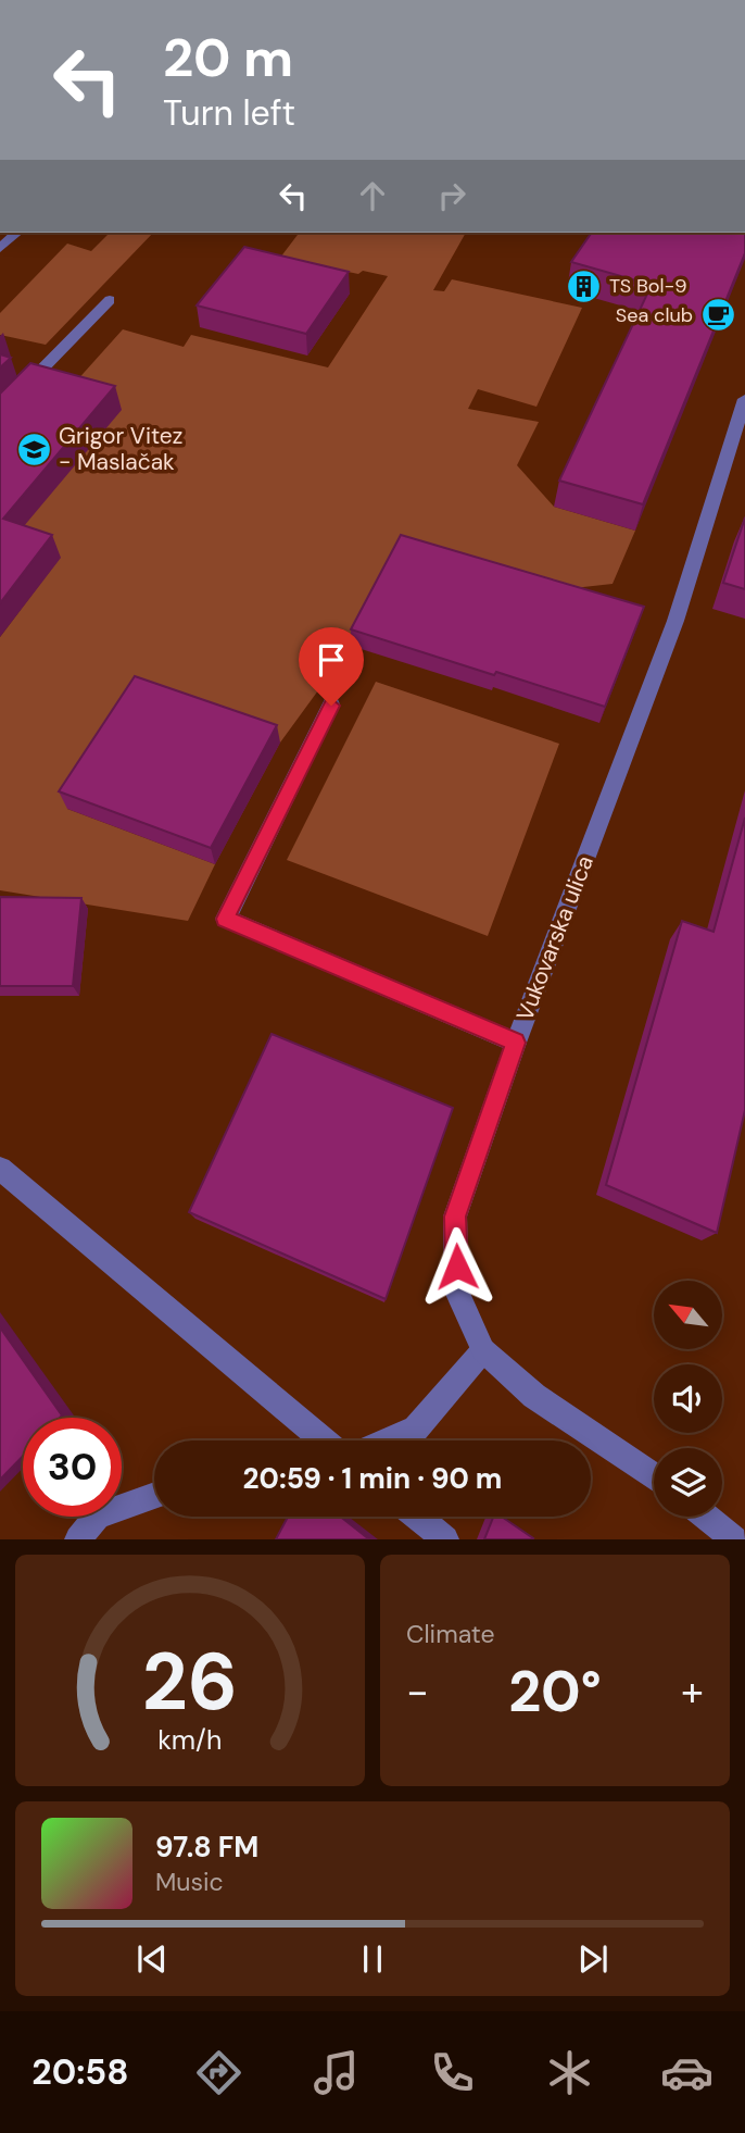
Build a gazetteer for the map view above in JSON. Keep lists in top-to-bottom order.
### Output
{
  "streets": {
    "street": ["Vukovarska ulica"]
  },
  "places": {
    "building": ["TS Bol-9"],
    "cafe": ["Sea club"],
    "school or university": ["Grigor Vitez - Maslačak"]
  },
  "north": "top left",
  "page": {
    "turn": ["20 m", "Turn left"],
    "limit": "30",
    "trip": "20:59 · 1 min · 90 m",
    "tile": "Climate",
    "heat": ["−", "20°", "+"],
    "song": ["97.8 FM", "Music"],
    "tabs": "20:58",
    "gauge": ["26", "km/h"]
  }
}
